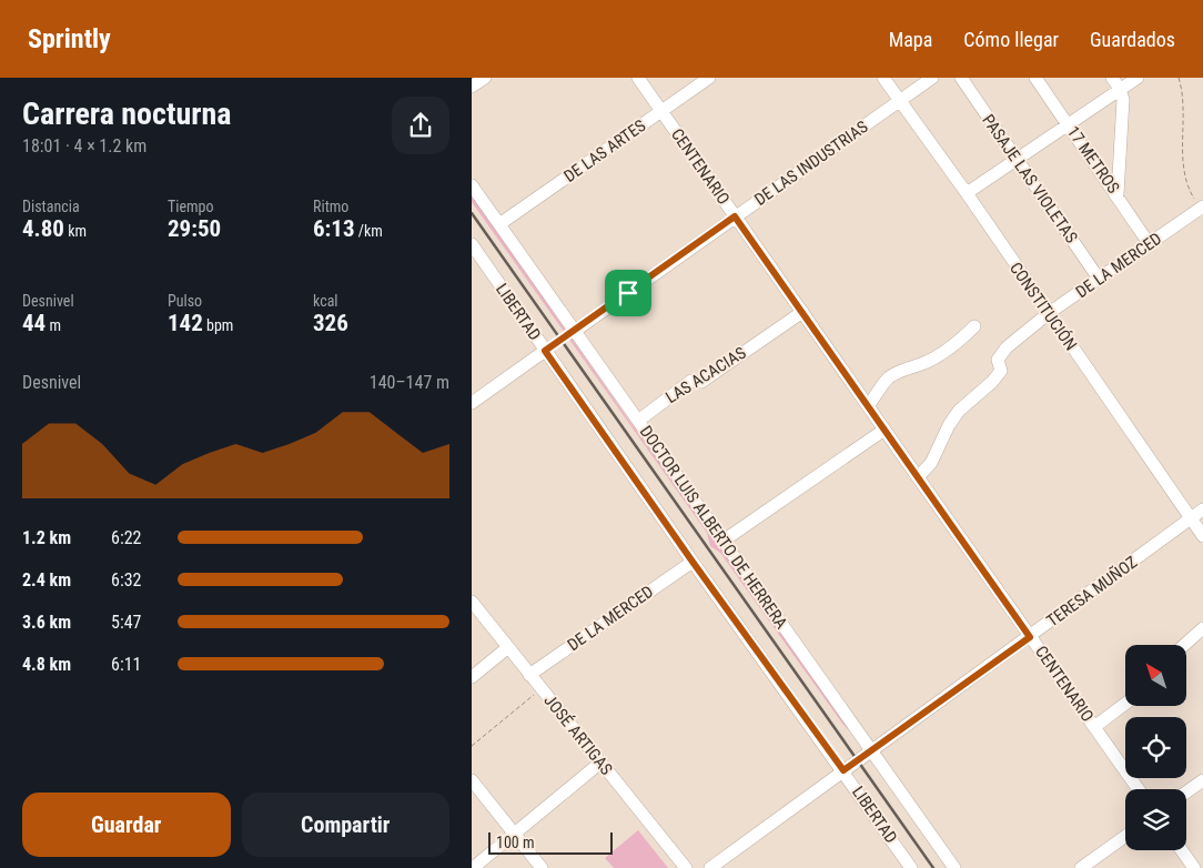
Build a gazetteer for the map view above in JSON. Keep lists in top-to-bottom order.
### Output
{
  "streets": {
    "street": [
      "DE LAS ARTES",
      "17 METROS",
      "DE LAS INDUSTRIAS",
      "CENTENARIO",
      "PASAJE LAS VIOLETAS",
      "DE LA MERCED",
      "CONSTITUCIÓN",
      "LIBERTAD",
      "LAS ACACIAS",
      "DOCTOR LUIS ALBERTO DE HERRERA",
      "TERESA MUÑOZ",
      "JOSÉ ARTIGAS"
    ]
  },
  "crossings": [
    ["DE LAS ARTES", "CENTENARIO"],
    ["DE LAS ARTES", "DOCTOR LUIS ALBERTO DE HERRERA"],
    ["17 METROS", "DE LA MERCED"],
    ["DE LAS INDUSTRIAS", "CENTENARIO"],
    ["DE LAS INDUSTRIAS", "CONSTITUCIÓN"],
    ["DE LAS INDUSTRIAS", "DOCTOR LUIS ALBERTO DE HERRERA"],
    ["CENTENARIO", "DE LA MERCED"],
    ["CENTENARIO", "LAS ACACIAS"],
    ["CENTENARIO", "TERESA MUÑOZ"],
    ["PASAJE LAS VIOLETAS", "DE LA MERCED"],
    ["DE LA MERCED", "CONSTITUCIÓN"],
    ["DE LA MERCED", "LIBERTAD"],
    ["DE LA MERCED", "JOSÉ ARTIGAS"],
    ["CONSTITUCIÓN", "TERESA MUÑOZ"],
    ["LIBERTAD", "TERESA MUÑOZ"],
    ["LAS ACACIAS", "DOCTOR LUIS ALBERTO DE HERRERA"],
    ["DOCTOR LUIS ALBERTO DE HERRERA", "TERESA MUÑOZ"]
  ],
  "scale_bar": "100 m",
  "north": "top left",
  "page": {
    "header": "Sprintly",
    "nav": ["Mapa", "Cómo llegar", "Guardados"],
    "heading": ["Carrera nocturna", "18:01 · 4 × 1.2 km"],
    "stats": [
      ["Distancia", "4.80 km"],
      ["Tiempo", "29:50"],
      ["Ritmo", "6:13 /km"],
      ["Desnivel", "44 m"],
      ["Pulso", "142 bpm"],
      ["kcal", "326"]
    ],
    "chart": ["Desnivel", "140–147 m"],
    "list": [
      {
        "name": "1.2 km",
        "note": "6:22"
      },
      {
        "name": "2.4 km",
        "note": "6:32"
      },
      {
        "name": "3.6 km",
        "note": "5:47"
      },
      {
        "name": "4.8 km",
        "note": "6:11"
      }
    ],
    "buttons": ["Guardar", "Compartir"],
    "scale": "100 m"
  }
}
